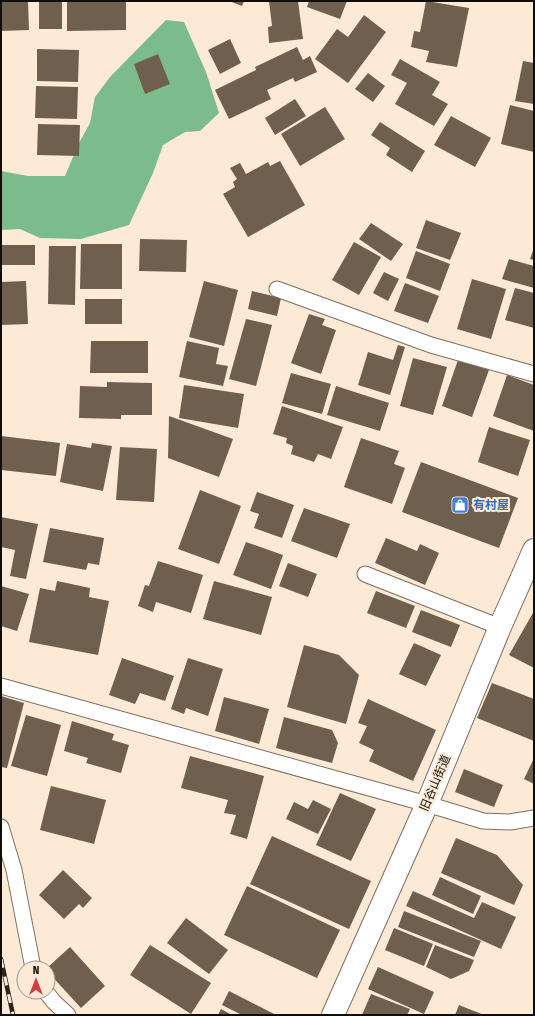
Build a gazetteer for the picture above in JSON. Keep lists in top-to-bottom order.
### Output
{
  "streets": {
    "street": ["旧谷山街道"]
  },
  "places": {
    "shop": ["有村屋"]
  },
  "north": "top"
}
